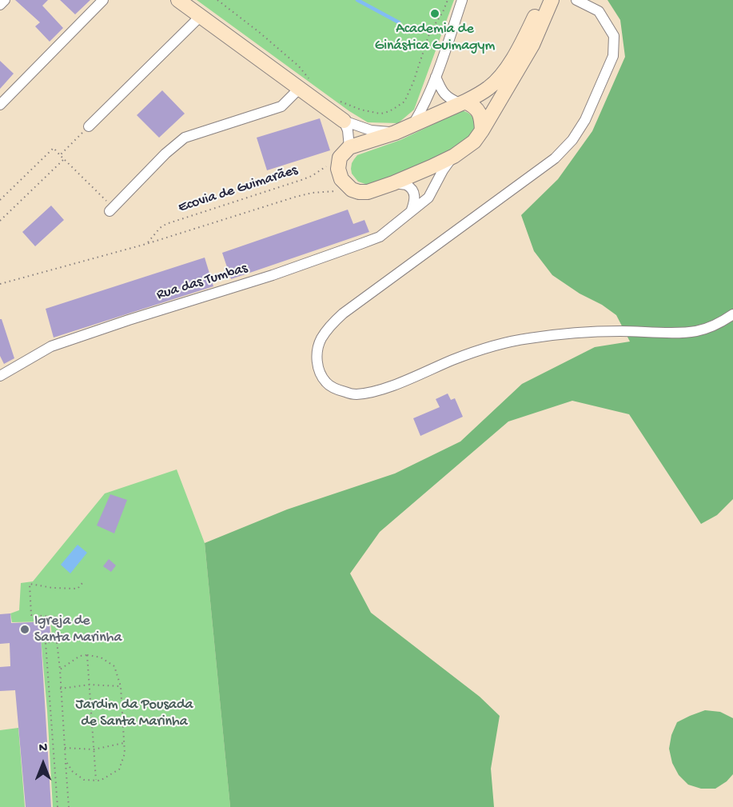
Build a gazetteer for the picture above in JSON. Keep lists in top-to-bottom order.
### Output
{
  "streets": {
    "street": ["Rua das Tumbas"],
    "path": ["Ecovia de Guimarães"]
  },
  "parks": ["Jardim da Pousada de Santa Marinha"],
  "places": ["Academia de Ginástica Guimagym", "Igreja de Santa Marinha"],
  "north": "top"
}
